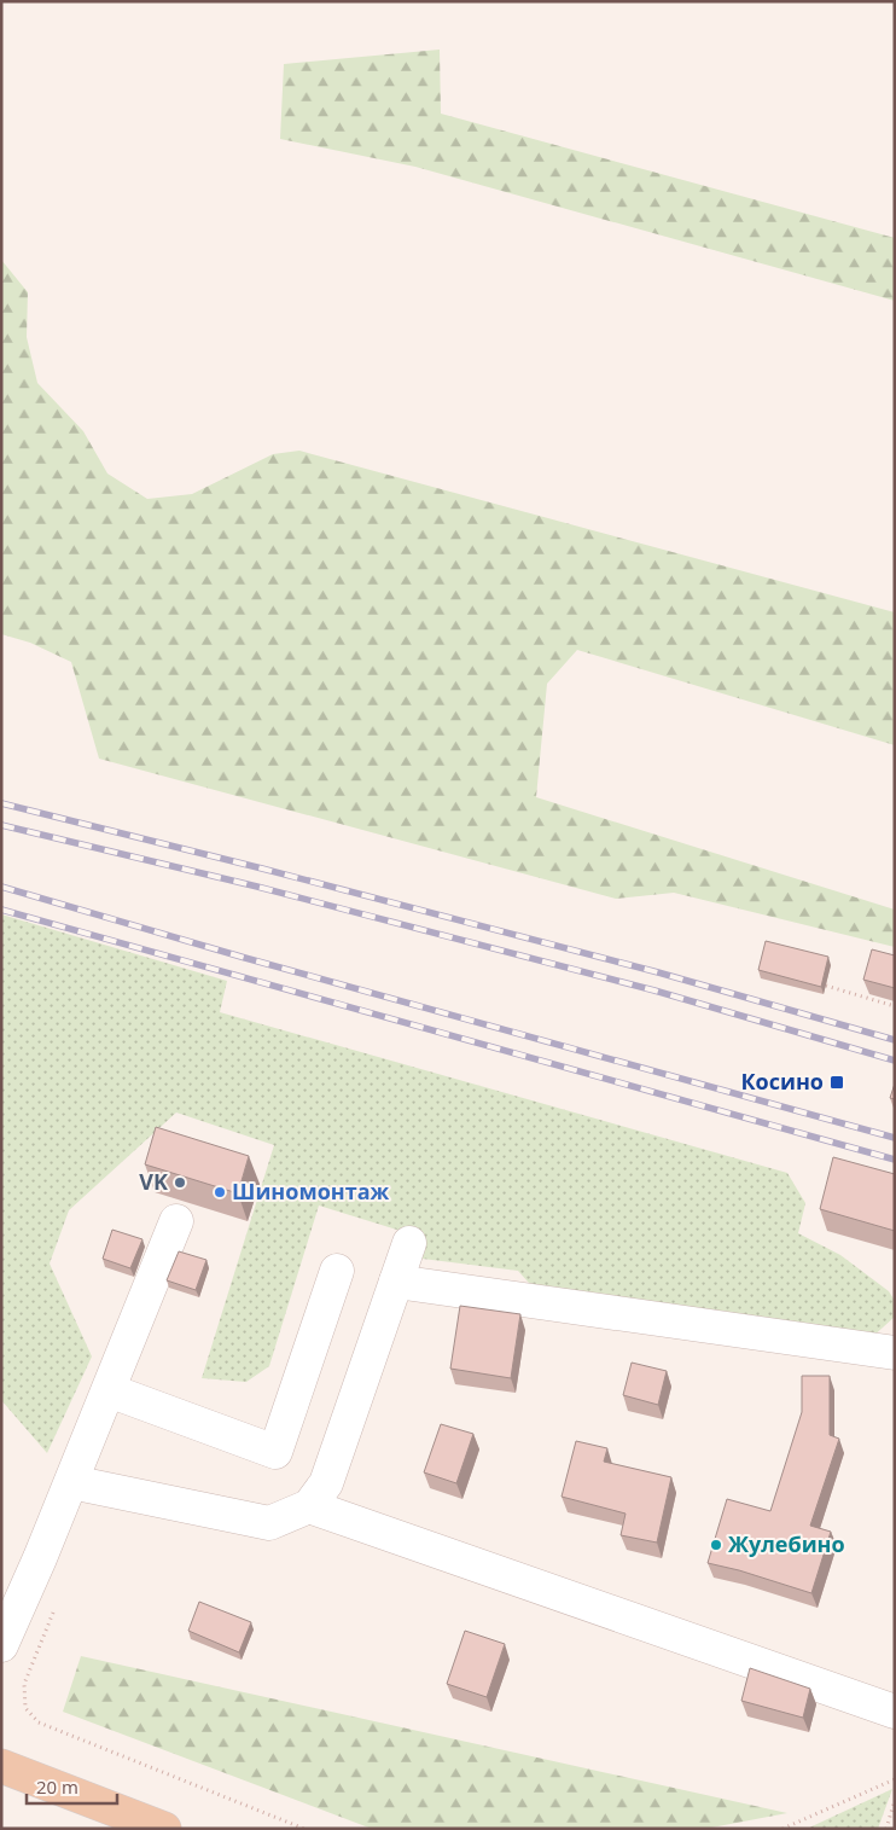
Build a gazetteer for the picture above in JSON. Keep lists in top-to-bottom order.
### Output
{
  "places": {
    "transit": ["Косино"],
    "other": ["VK", "Шиномонтаж", "Жулебино"]
  },
  "scale_bar": "20 m"
}
